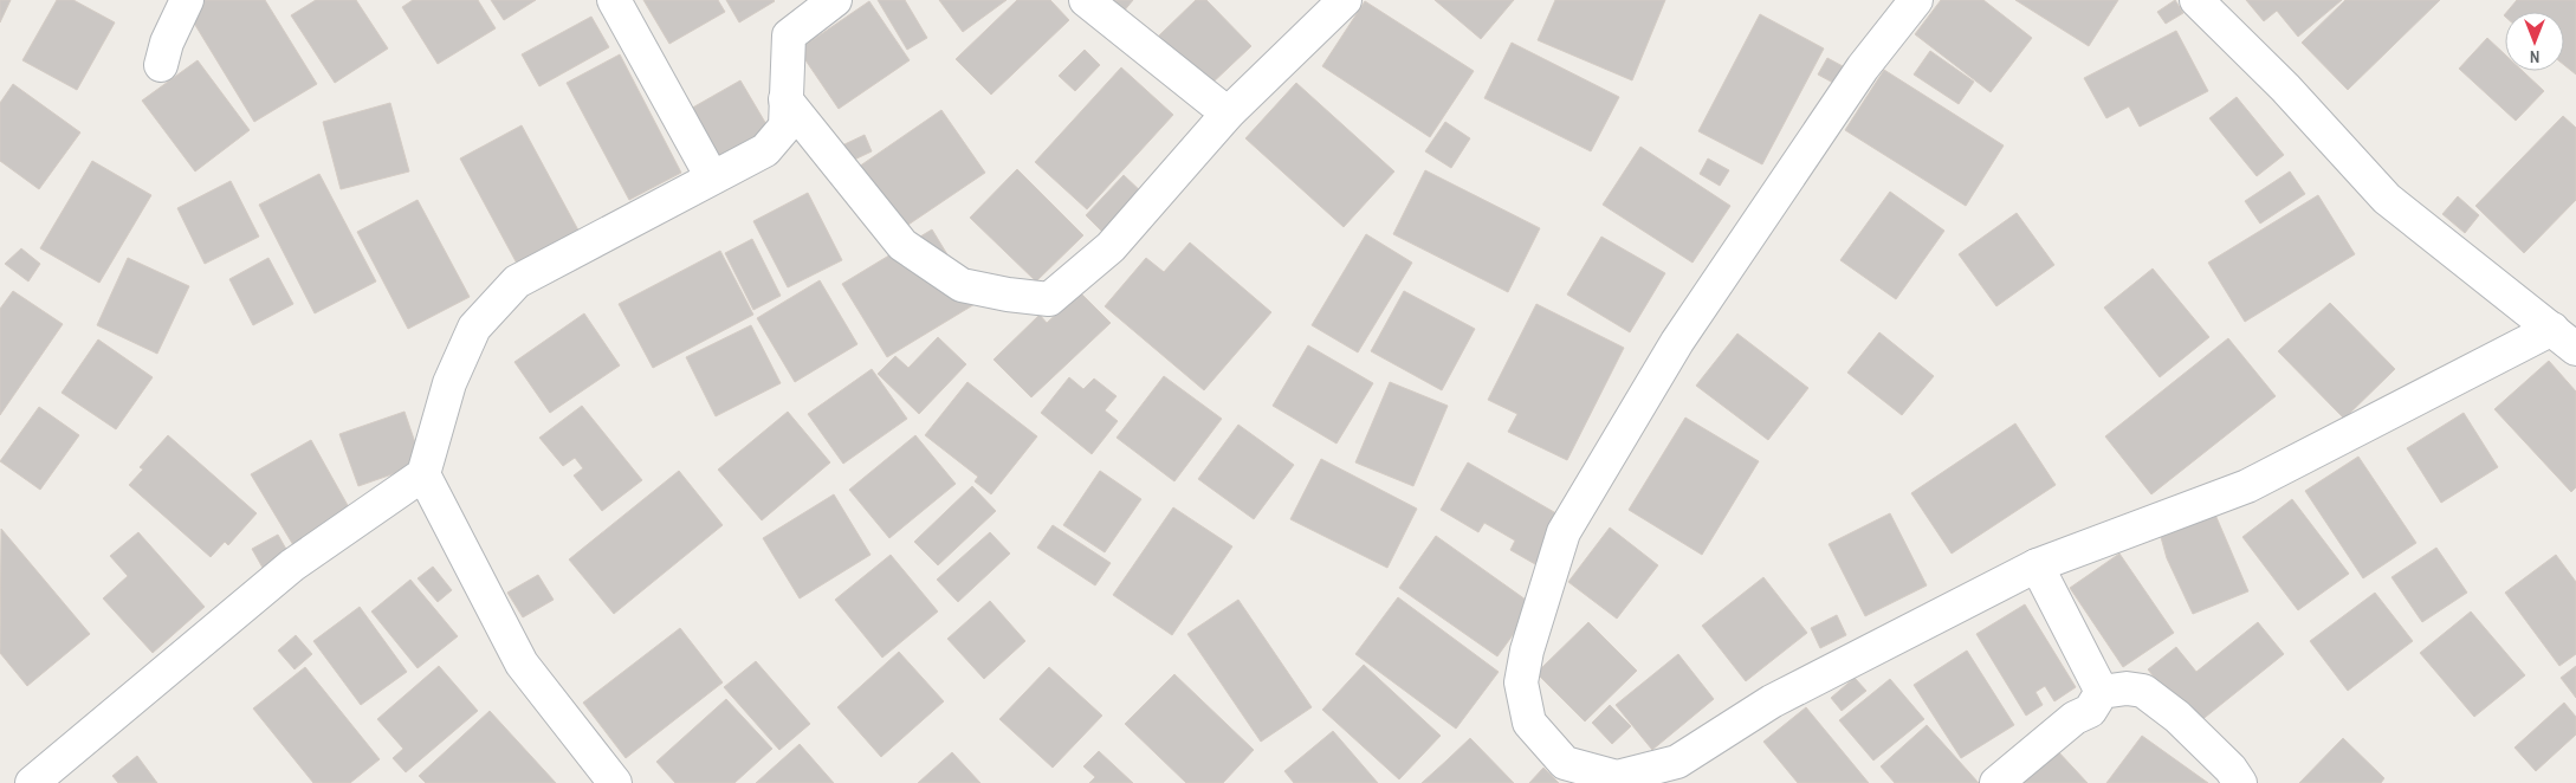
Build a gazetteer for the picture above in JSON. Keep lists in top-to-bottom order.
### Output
{
  "north": "bottom"
}
